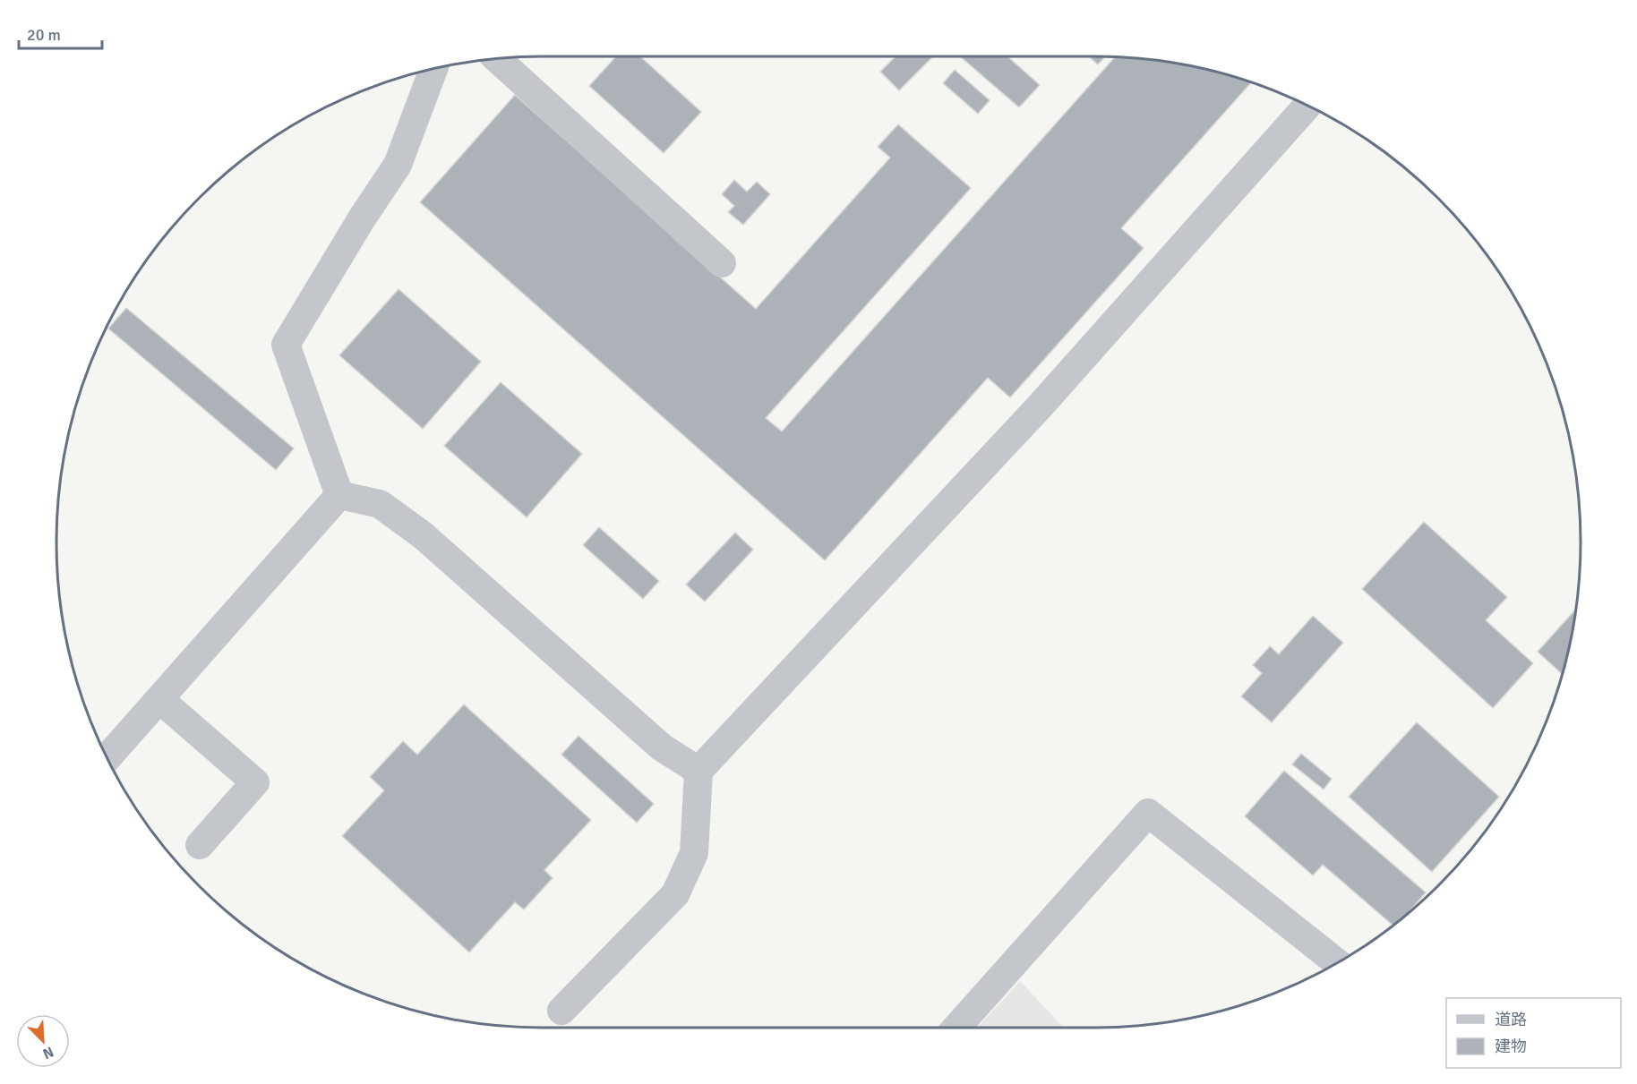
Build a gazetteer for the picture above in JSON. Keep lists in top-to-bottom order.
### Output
{
  "legend": ["道路", "建物"],
  "scale_bar": "20 m",
  "north": "bottom right"
}
